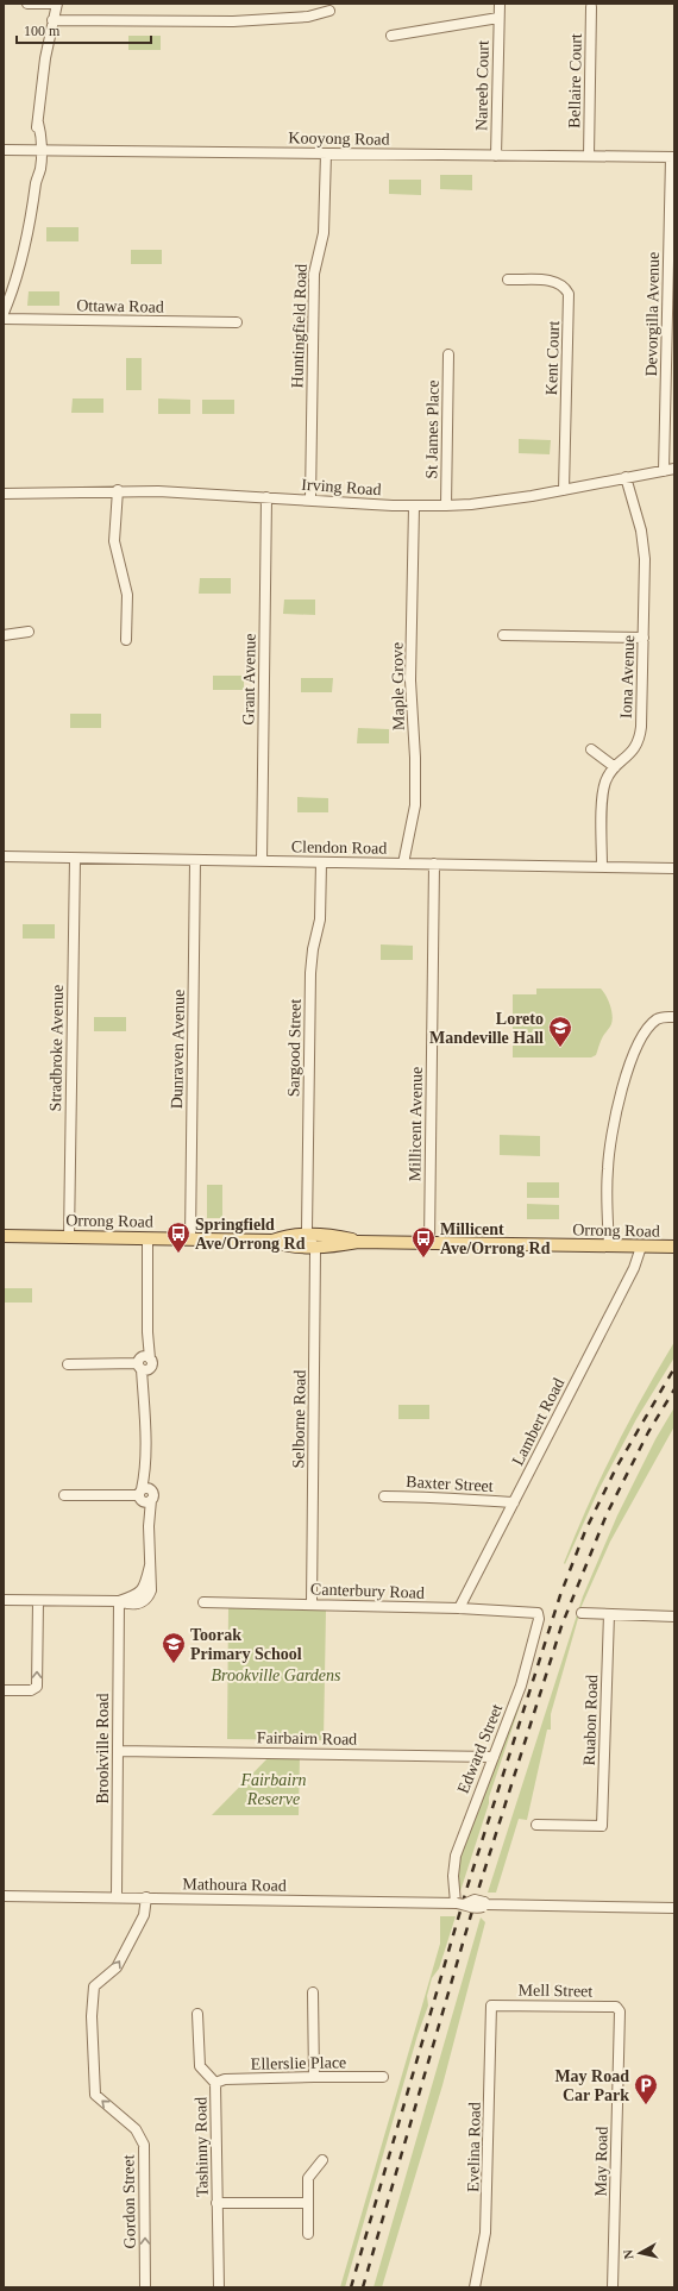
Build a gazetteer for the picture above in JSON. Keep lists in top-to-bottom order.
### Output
{
  "streets": {
    "main road": ["Orrong Road"],
    "street": [
      "Bellaire Court",
      "Nareeb Court",
      "Kooyong Road",
      "Ottawa Road",
      "Devorgilla Avenue",
      "Huntingfield Road",
      "Kent Court",
      "St James Place",
      "Irving Road",
      "Iona Avenue",
      "Grant Avenue",
      "Maple Grove",
      "Clendon Road",
      "Stradbroke Avenue",
      "Sargood Street",
      "Dunraven Avenue",
      "Millicent Avenue",
      "Selborne Road",
      "Lambert Road",
      "Baxter Street",
      "Canterbury Road",
      "Ruabon Road",
      "Fairbairn Road",
      "Brookville Road",
      "Edward Street",
      "Mathoura Road",
      "Mell Street",
      "Ellerslie Place",
      "Tashinny Road",
      "Evelina Road",
      "May Road",
      "Gordon Street"
    ]
  },
  "crossings": [
    ["Bellaire Court", "Kooyong Road"],
    ["Nareeb Court", "Kooyong Road"],
    ["Kooyong Road", "Devorgilla Avenue"],
    ["Kooyong Road", "Huntingfield Road"],
    ["Devorgilla Avenue", "Irving Road"],
    ["Huntingfield Road", "Irving Road"],
    ["Kent Court", "Irving Road"],
    ["St James Place", "Irving Road"],
    ["Irving Road", "Iona Avenue"],
    ["Irving Road", "Grant Avenue"],
    ["Irving Road", "Maple Grove"],
    ["Iona Avenue", "Clendon Road"],
    ["Grant Avenue", "Clendon Road"],
    ["Maple Grove", "Clendon Road"],
    ["Clendon Road", "Stradbroke Avenue"],
    ["Clendon Road", "Sargood Street"],
    ["Clendon Road", "Dunraven Avenue"],
    ["Clendon Road", "Millicent Avenue"],
    ["Stradbroke Avenue", "Orrong Road"],
    ["Sargood Street", "Orrong Road"],
    ["Sargood Street", "Selborne Road"],
    ["Dunraven Avenue", "Orrong Road"],
    ["Millicent Avenue", "Orrong Road"],
    ["Orrong Road", "Selborne Road"],
    ["Orrong Road", "Lambert Road"],
    ["Selborne Road", "Canterbury Road"],
    ["Lambert Road", "Baxter Street"],
    ["Lambert Road", "Canterbury Road"],
    ["Canterbury Road", "Edward Street"],
    ["Fairbairn Road", "Brookville Road"],
    ["Fairbairn Road", "Edward Street"],
    ["Brookville Road", "Mathoura Road"],
    ["Edward Street", "Mathoura Road"],
    ["Mathoura Road", "Gordon Street"],
    ["Mell Street", "Evelina Road"],
    ["Mell Street", "May Road"],
    ["Ellerslie Place", "Tashinny Road"]
  ],
  "one_way": ["Gordon Street"],
  "parks": ["Brookville Gardens", "Fairbairn Reserve"],
  "places": {
    "school or university": ["Loreto Mandeville Hall", "Toorak Primary School"],
    "bus stop": ["Springfield Ave/Orrong Rd", "Millicent Ave/Orrong Rd"],
    "parking": ["May Road Car Park"]
  },
  "scale_bar": "100 m",
  "north": "left"
}
